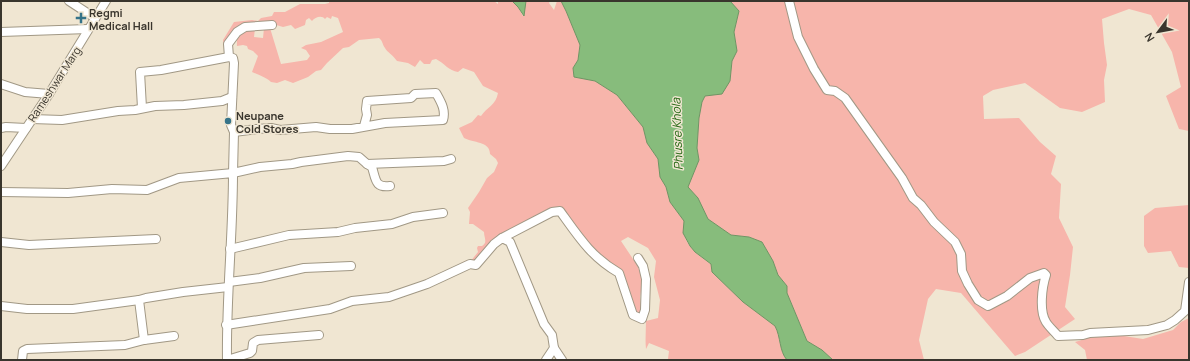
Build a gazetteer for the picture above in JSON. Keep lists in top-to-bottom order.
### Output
{
  "streets": {
    "street": ["Rameshwar Marg"]
  },
  "water": ["Phusre Khola"],
  "places": {
    "health": ["Regmi Medical Hall"],
    "other": ["Neupane Cold Stores"]
  },
  "north": "bottom left"
}
